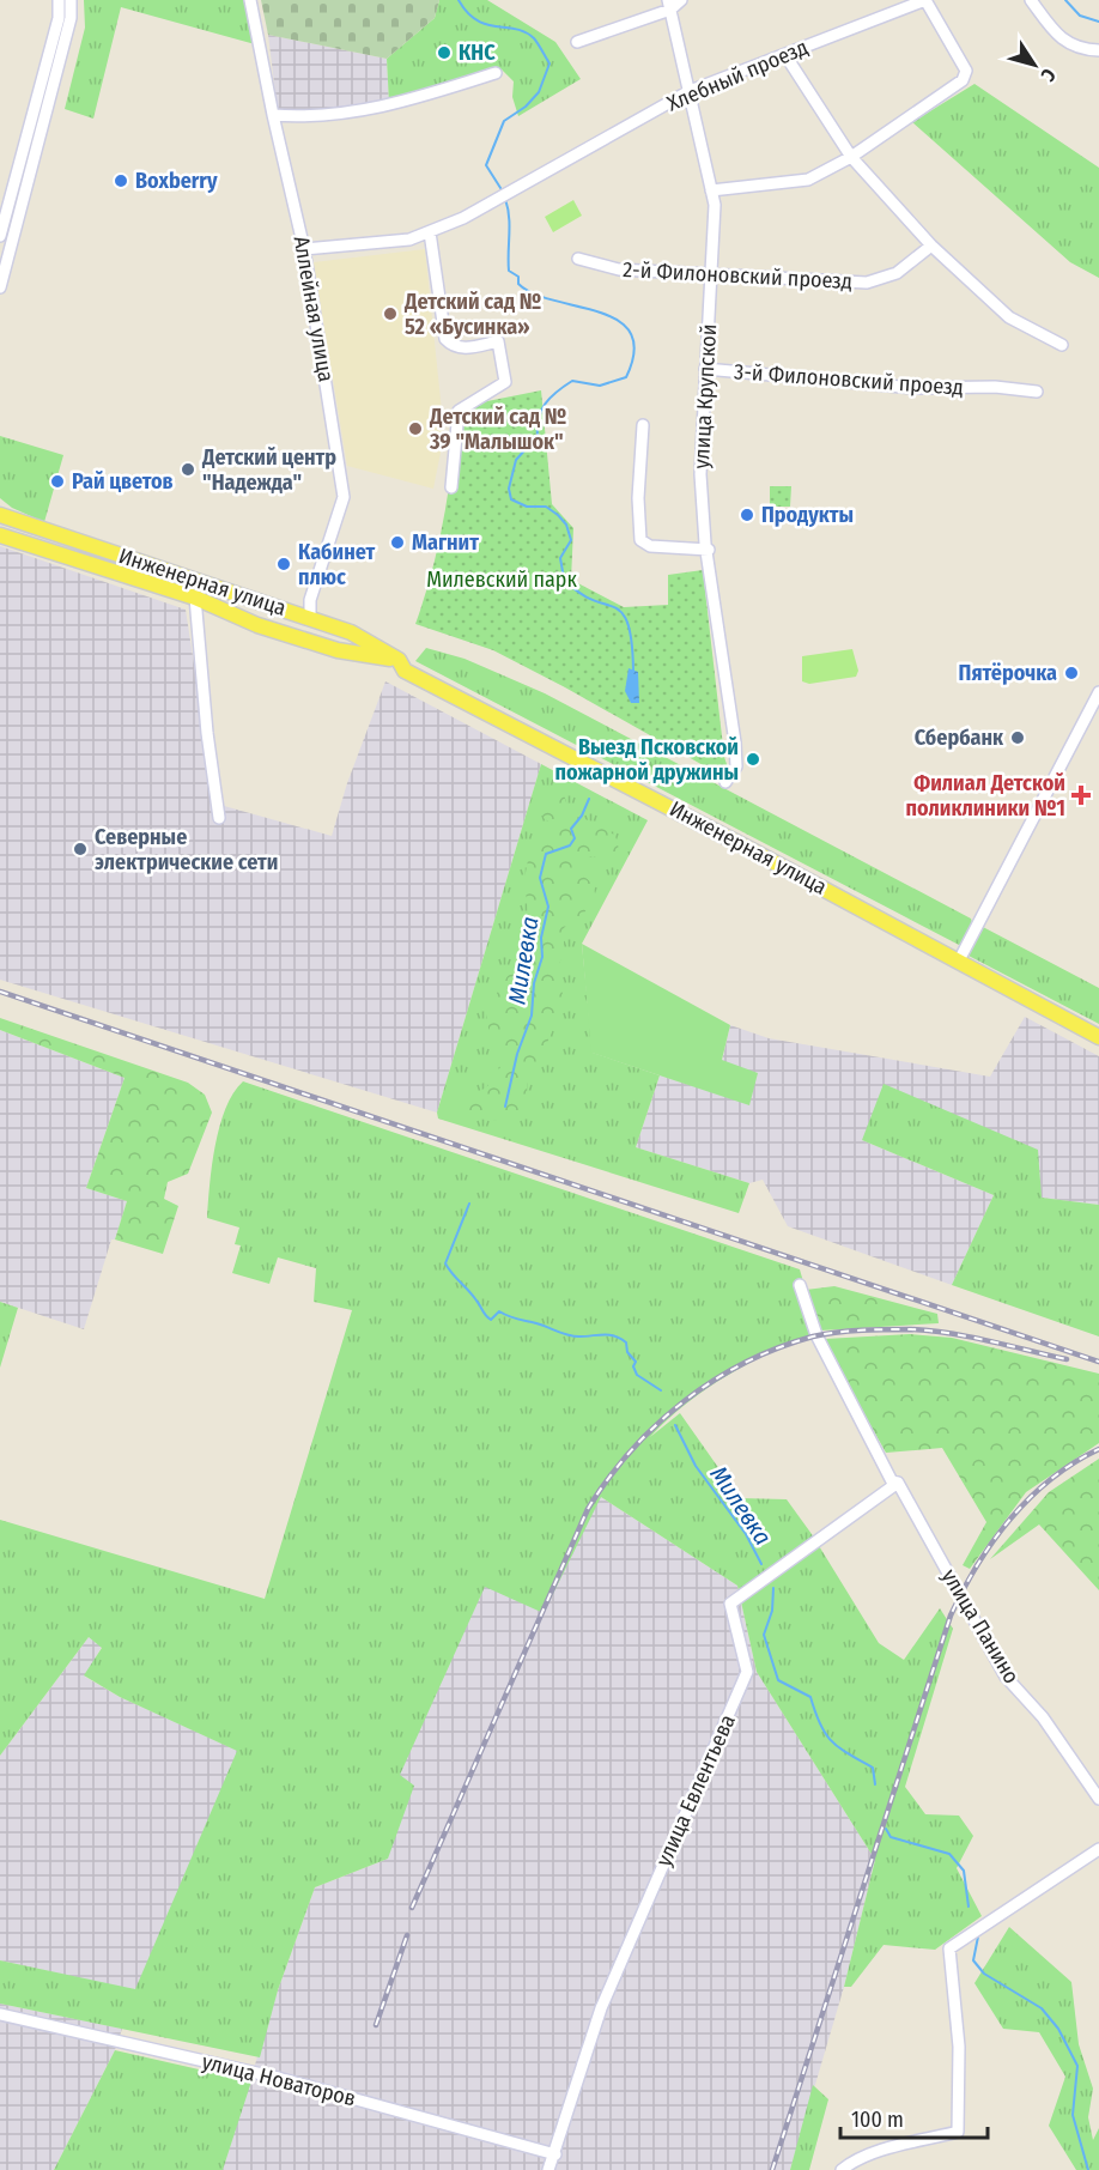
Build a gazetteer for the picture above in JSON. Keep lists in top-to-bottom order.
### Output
{
  "streets": {
    "main road": ["Инженерная улица"],
    "street": [
      "Хлебный проезд",
      "2-й Филоновский проезд",
      "Аллейная улица",
      "3-й Филоновский проезд",
      "улица Крупской",
      "улица Панино",
      "улица Евлентьева",
      "улица Новаторов"
    ]
  },
  "crossings": [
    ["Хлебный проезд", "Аллейная улица"],
    ["Хлебный проезд", "улица Крупской"],
    ["2-й Филоновский проезд", "улица Крупской"],
    ["Аллейная улица", "Инженерная улица"],
    ["3-й Филоновский проезд", "улица Крупской"],
    ["улица Панино", "улица Евлентьева"],
    ["улица Евлентьева", "улица Новаторов"]
  ],
  "water": ["Милевка"],
  "parks": ["Милевский парк"],
  "places": {
    "other": [
      "КНС",
      "Boxberry",
      "Детский сад № 52 «Бусинка»",
      "Детский сад № 39 \"Малышок\"",
      "Детский центр \"Надежда\"",
      "Рай цветов",
      "Продукты",
      "Магнит",
      "Кабинет плюс",
      "Пятёрочка",
      "Сбербанк",
      "Выезд Псковской пожарной дружины",
      "Северные электрические сети"
    ],
    "health": ["Филиал Детской поликлиники №1"]
  },
  "scale_bar": "100 m",
  "north": "bottom right"
}
